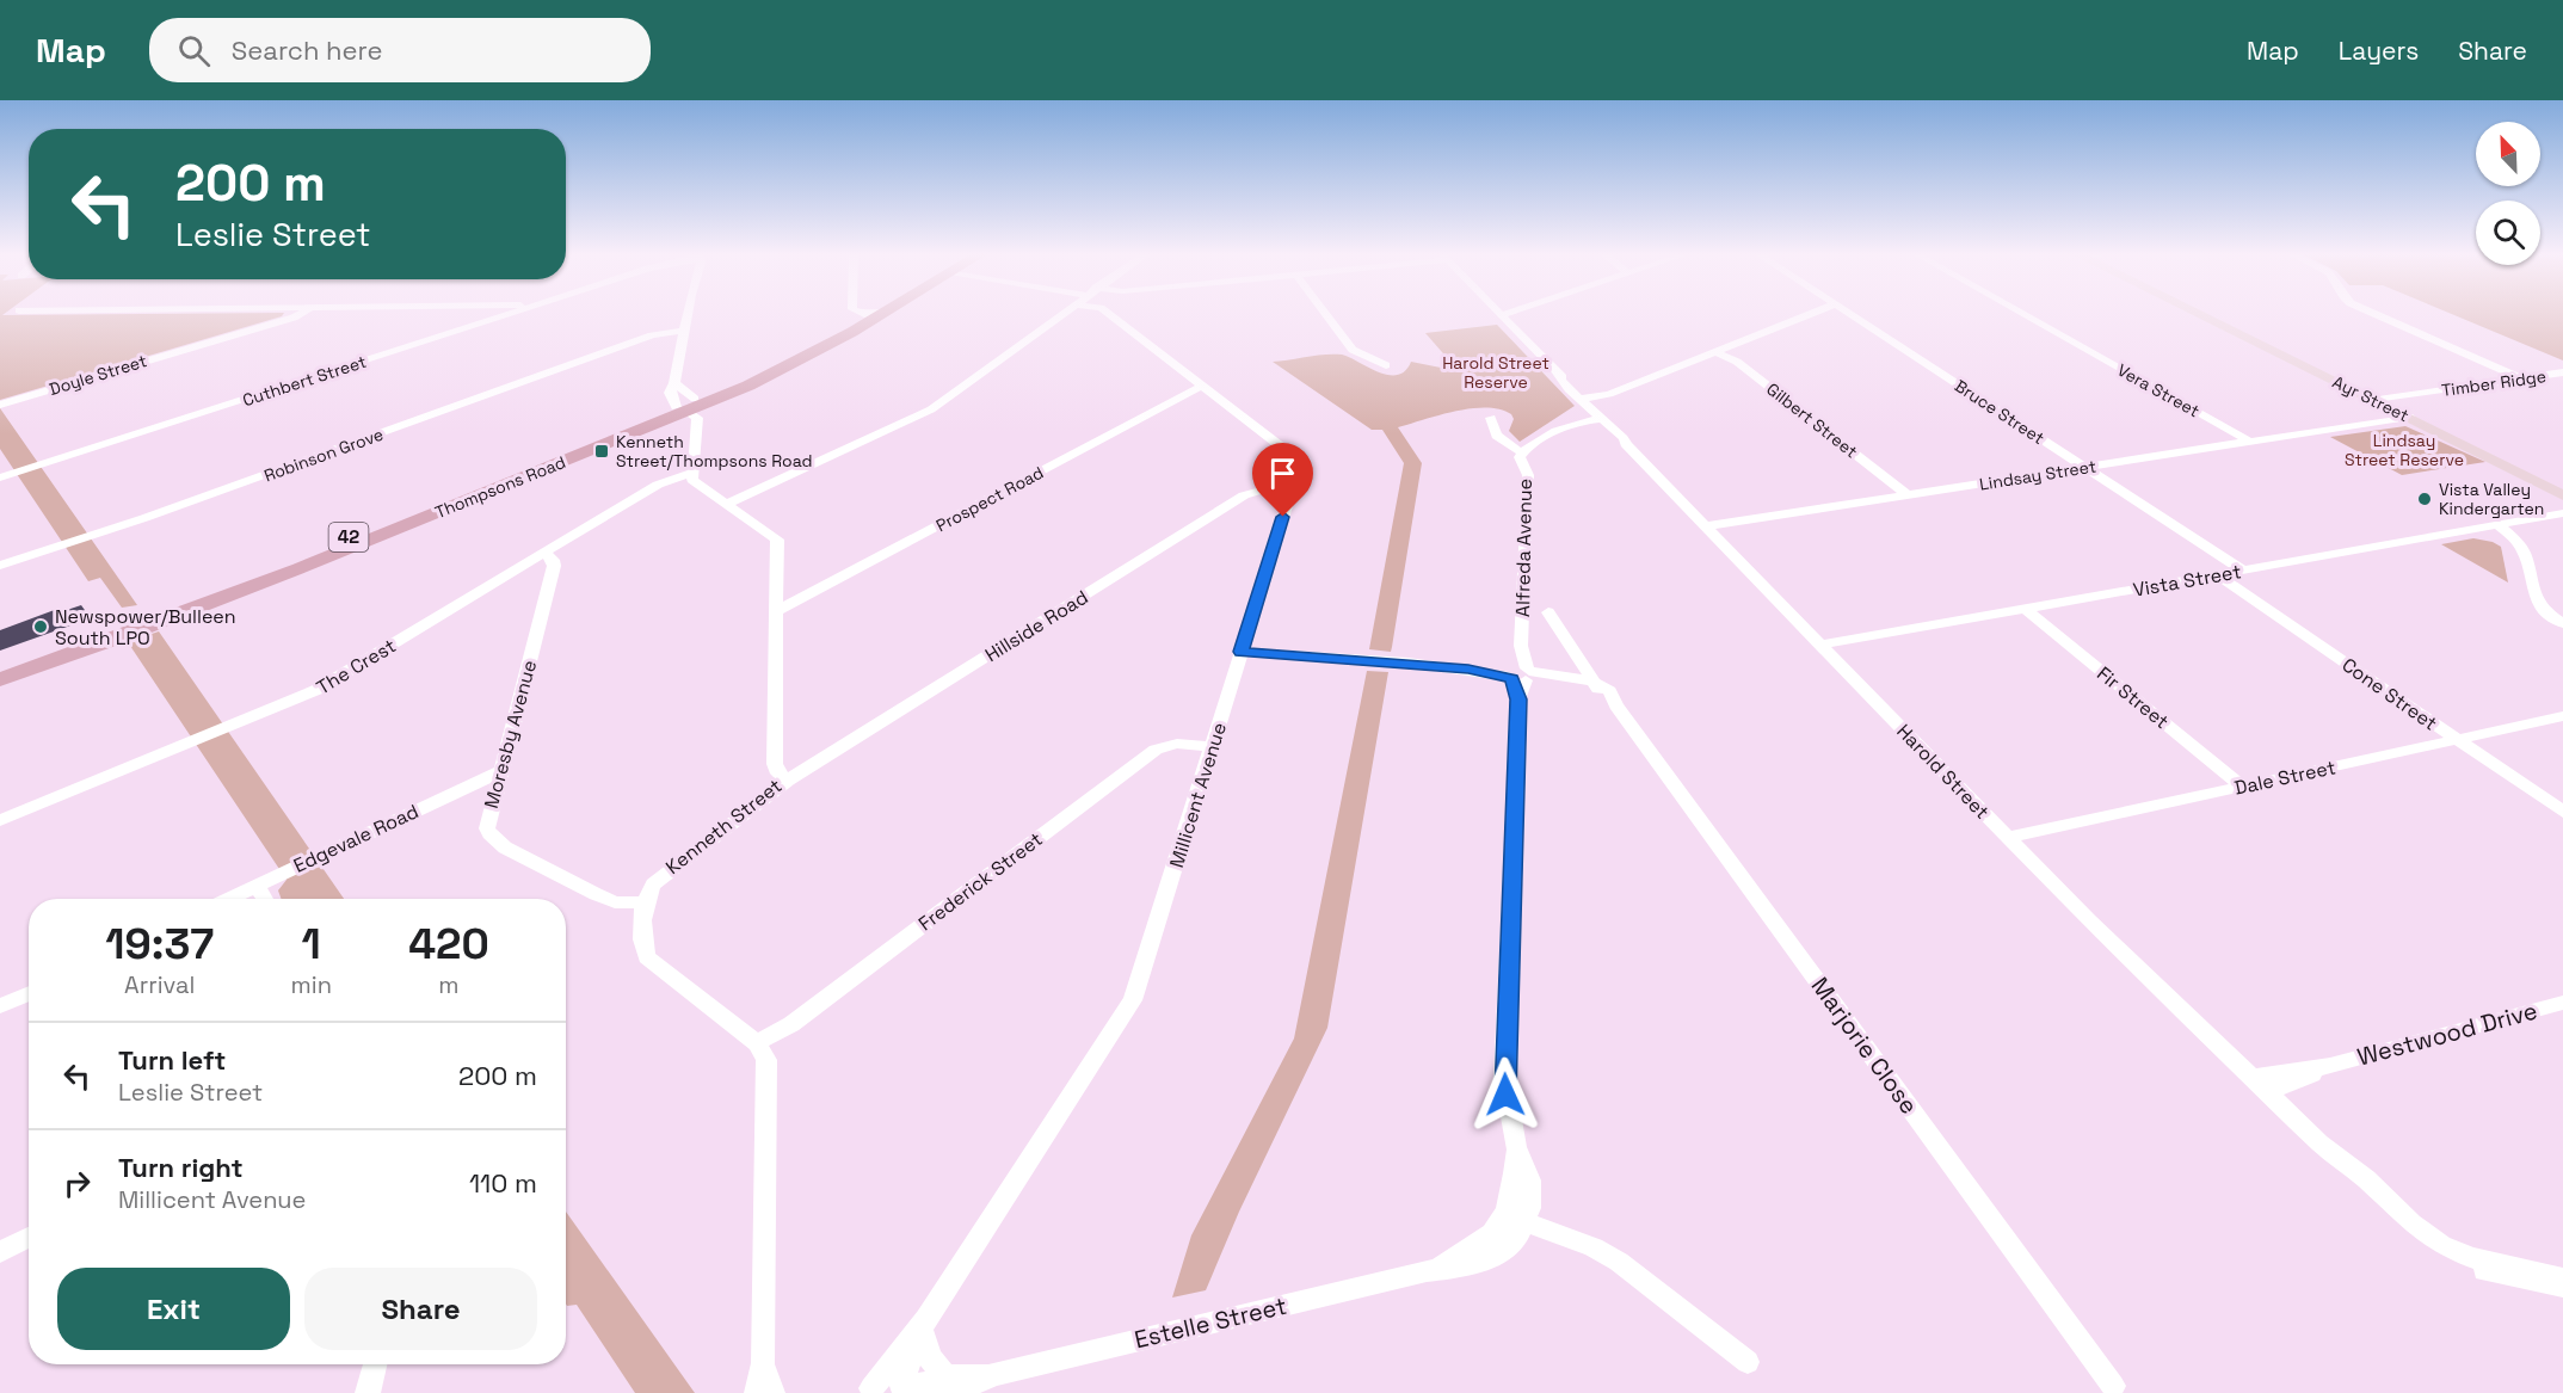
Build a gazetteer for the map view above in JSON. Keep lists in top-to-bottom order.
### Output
{
  "streets": {
    "main road": ["Thompsons Road", "42"],
    "street": [
      "Doyle Street",
      "Cuthbert Street",
      "Timber Ridge",
      "Vera Street",
      "Ayr Street",
      "Bruce Street",
      "Gilbert Street",
      "Robinson Grove",
      "Lindsay Street",
      "Prospect Road",
      "Alfreda Avenue",
      "Vista Street",
      "Hillside Road",
      "The Crest",
      "Cone Street",
      "Fir Street",
      "Moresby Avenue",
      "Harold Street",
      "Dale Street",
      "Millicent Avenue",
      "Kenneth Street",
      "Edgevale Road",
      "Frederick Street",
      "Westwood Drive",
      "Marjorie Close",
      "Estelle Street"
    ]
  },
  "crossings": [
    ["Timber Ridge", "Ayr Street"],
    ["Vera Street", "Lindsay Street"],
    ["Ayr Street", "Lindsay Street"],
    ["Bruce Street", "Lindsay Street"],
    ["Bruce Street", "Vista Street"],
    ["Gilbert Street", "Lindsay Street"],
    ["Lindsay Street", "Harold Street"],
    ["Prospect Road", "Millicent Avenue"],
    ["Prospect Road", "Kenneth Street"],
    ["Alfreda Avenue", "Harold Street"],
    ["Vista Street", "Cone Street"],
    ["Vista Street", "Fir Street"],
    ["Vista Street", "Harold Street"],
    ["Hillside Road", "Millicent Avenue"],
    ["Hillside Road", "Kenneth Street"],
    ["The Crest", "Moresby Avenue"],
    ["The Crest", "Kenneth Street"],
    ["Cone Street", "Dale Street"],
    ["Fir Street", "Dale Street"],
    ["Moresby Avenue", "Kenneth Street"],
    ["Moresby Avenue", "Edgevale Road"],
    ["Harold Street", "Dale Street"],
    ["Harold Street", "Westwood Drive"],
    ["Millicent Avenue", "Frederick Street"],
    ["Millicent Avenue", "Estelle Street"],
    ["Kenneth Street", "Frederick Street"]
  ],
  "parks": ["Harold Street Reserve", "Lindsay Street Reserve"],
  "places": {
    "transit": ["Kenneth Street/Thompsons Road"],
    "other": ["Vista Valley Kindergarten", "Newspower/Bulleen South LPO"]
  },
  "north": "top left",
  "page": {
    "header": "Map",
    "search": "Search here",
    "nav": ["Map", "Layers", "Share"],
    "turn": ["200 m", "Leslie Street"],
    "eta": [
      "19:37",
      "Arrival",
      "1",
      "min",
      "420",
      "m"
    ],
    "list": [
      {
        "name": "Turn left",
        "note": "Leslie Street",
        "value": "200 m"
      },
      {
        "name": "Turn right",
        "note": "Millicent Avenue",
        "value": "110 m"
      }
    ],
    "buttons": ["Exit", "Share"]
  }
}
